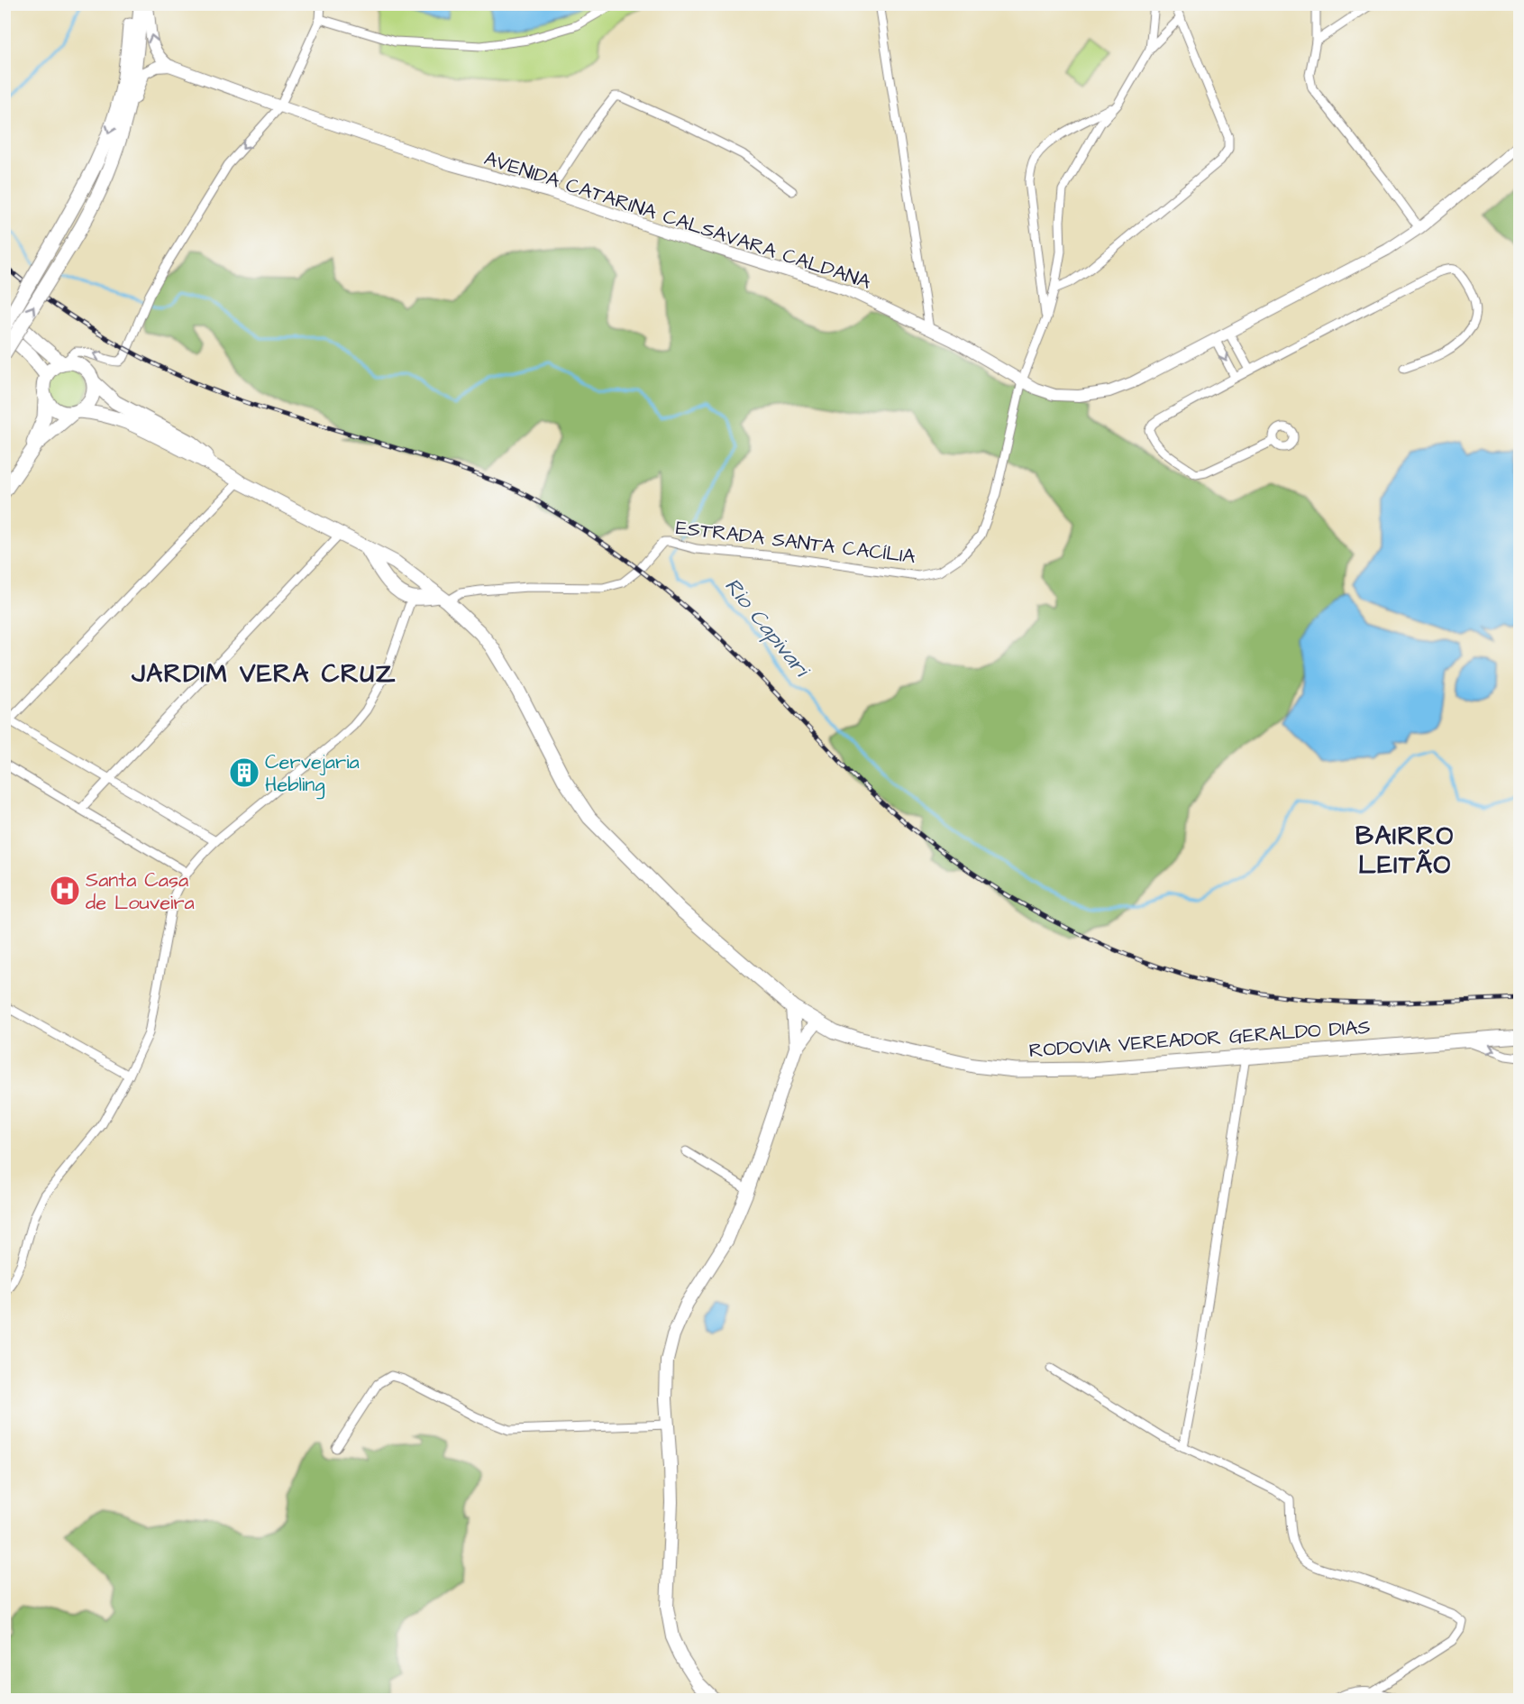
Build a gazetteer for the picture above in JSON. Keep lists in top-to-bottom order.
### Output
{
  "streets": {
    "main road": ["RODOVIA VEREADOR GERALDO DIAS"],
    "street": ["AVENIDA CATARINA CALSAVARA CALDANA", "ESTRADA SANTA CACÍLIA"]
  },
  "crossings": [
    ["AVENIDA CATARINA CALSAVARA CALDANA", "ESTRADA SANTA CACÍLIA"],
    ["ESTRADA SANTA CACÍLIA", "RODOVIA VEREADOR GERALDO DIAS"]
  ],
  "districts": ["JARDIM VERA CRUZ", "BAIRRO LEITÃO"],
  "water": ["Rio Capivari"],
  "places": {
    "building": ["Cervejaria Hebling"],
    "hospital": ["Santa Casa de Louveira"]
  }
}
